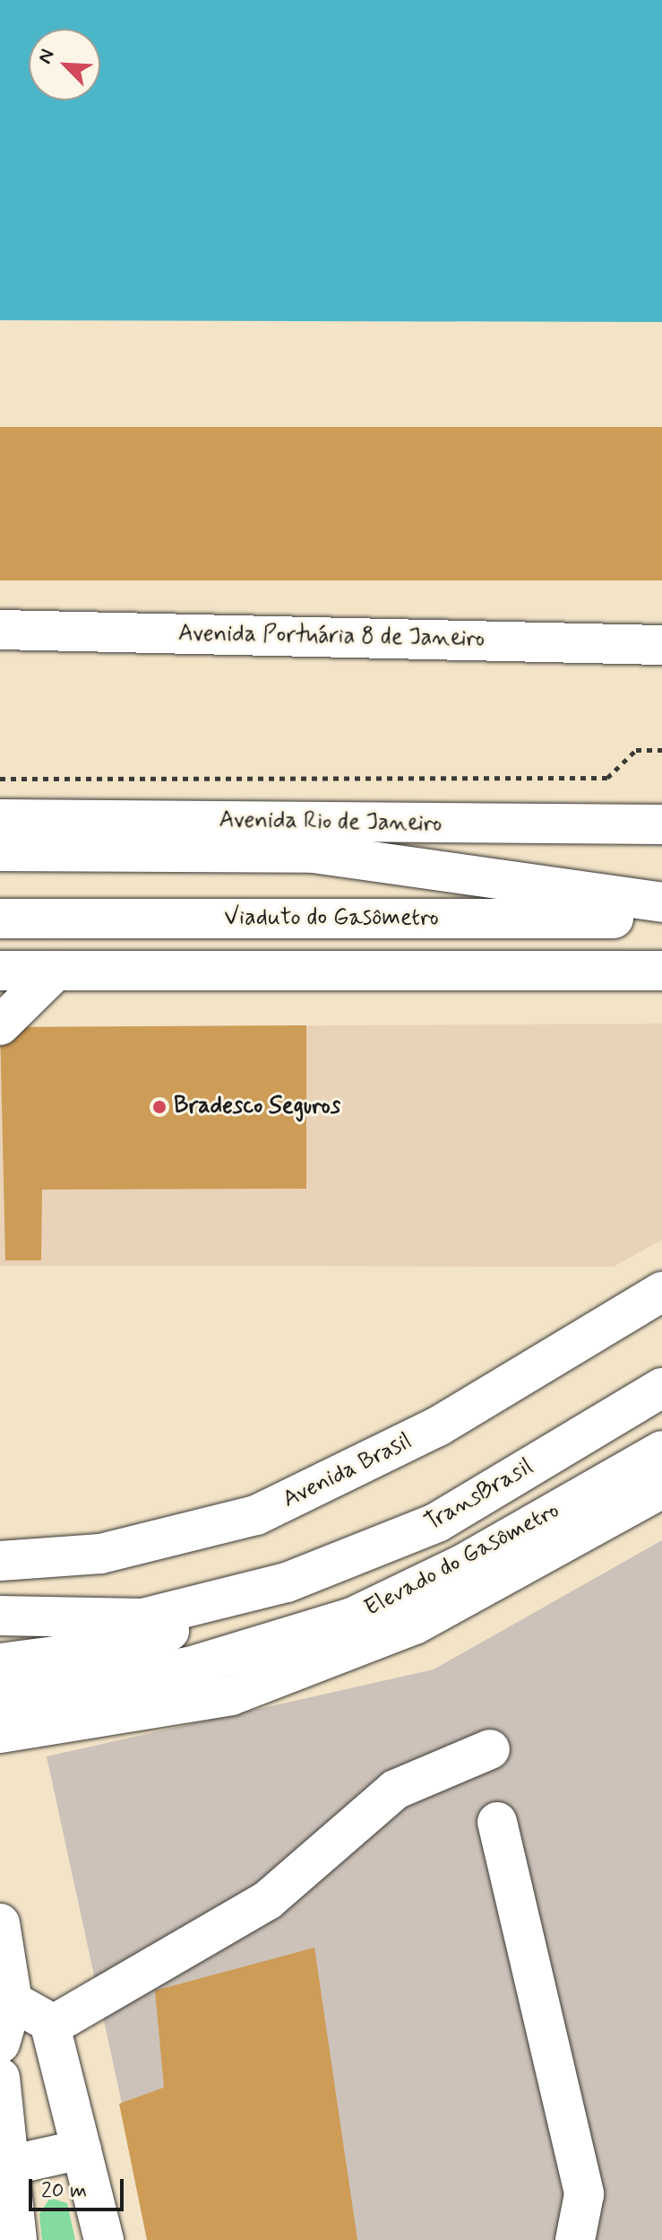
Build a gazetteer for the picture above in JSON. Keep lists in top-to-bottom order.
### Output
{
  "streets": {
    "main road": [
      "Avenida Portuária 8 de Janeiro",
      "Avenida Rio de Janeiro",
      "Viaduto do Gasômetro",
      "Avenida Brasil",
      "TransBrasil",
      "Elevado do Gasômetro"
    ]
  },
  "places": ["Bradesco Seguros"],
  "scale_bar": "20 m",
  "north": "top left"
}
